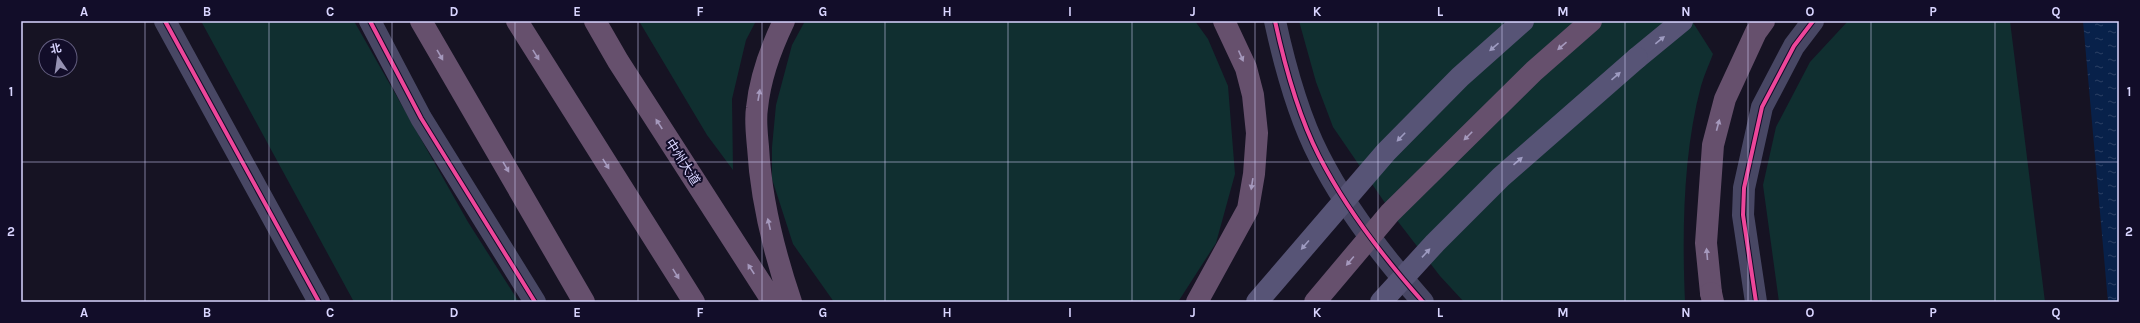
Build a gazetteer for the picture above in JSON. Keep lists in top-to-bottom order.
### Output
{
  "streets": {
    "highway": ["中州大道"]
  },
  "north": "top",
  "grid": {
    "columns": [
      "A",
      "B",
      "C",
      "D",
      "E",
      "F",
      "G",
      "H",
      "I",
      "J",
      "K",
      "L",
      "M",
      "N",
      "O",
      "P",
      "Q"
    ],
    "rows": ["1", "2"]
  }
}
